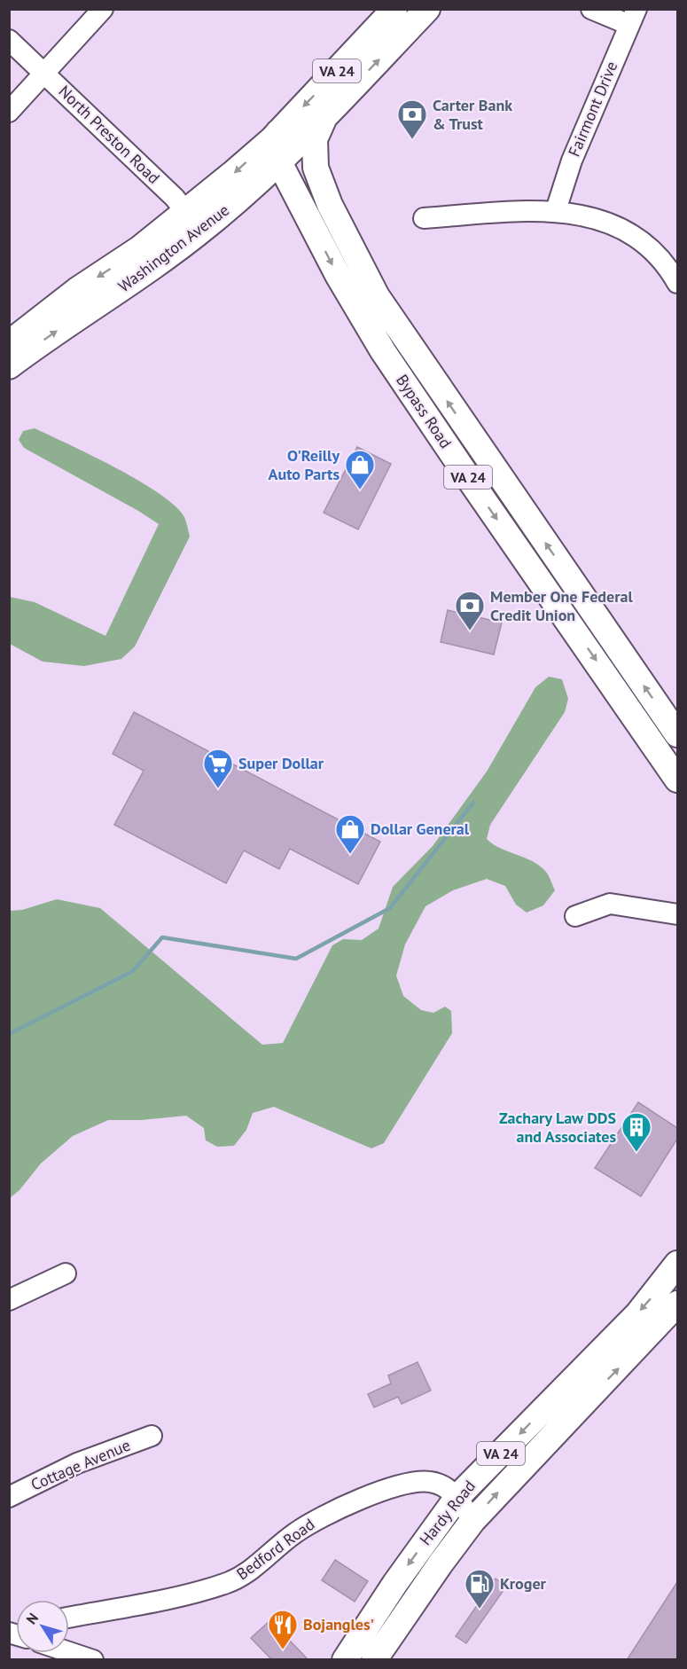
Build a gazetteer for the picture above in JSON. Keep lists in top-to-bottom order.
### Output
{
  "streets": {
    "main road": [
      "VA 24",
      "Washington Avenue",
      "Bypass Road",
      "Hardy Road"
    ],
    "street": [
      "Fairmont Drive",
      "North Preston Road",
      "Cottage Avenue",
      "Bedford Road"
    ]
  },
  "crossings": [
    ["VA 24", "Washington Avenue"],
    ["VA 24", "Bypass Road"],
    ["North Preston Road", "Washington Avenue"],
    ["Washington Avenue", "Bypass Road"],
    ["Hardy Road", "Bedford Road"]
  ],
  "places": {
    "bank": ["Carter Bank & Trust", "Member One Federal Credit Union"],
    "shop": ["O'Reilly Auto Parts", "Dollar General"],
    "supermarket": ["Super Dollar"],
    "building": ["Zachary Law DDS and Associates"],
    "fuel station": ["Kroger"],
    "restaurant": ["Bojangles'"]
  },
  "north": "top left"
}
